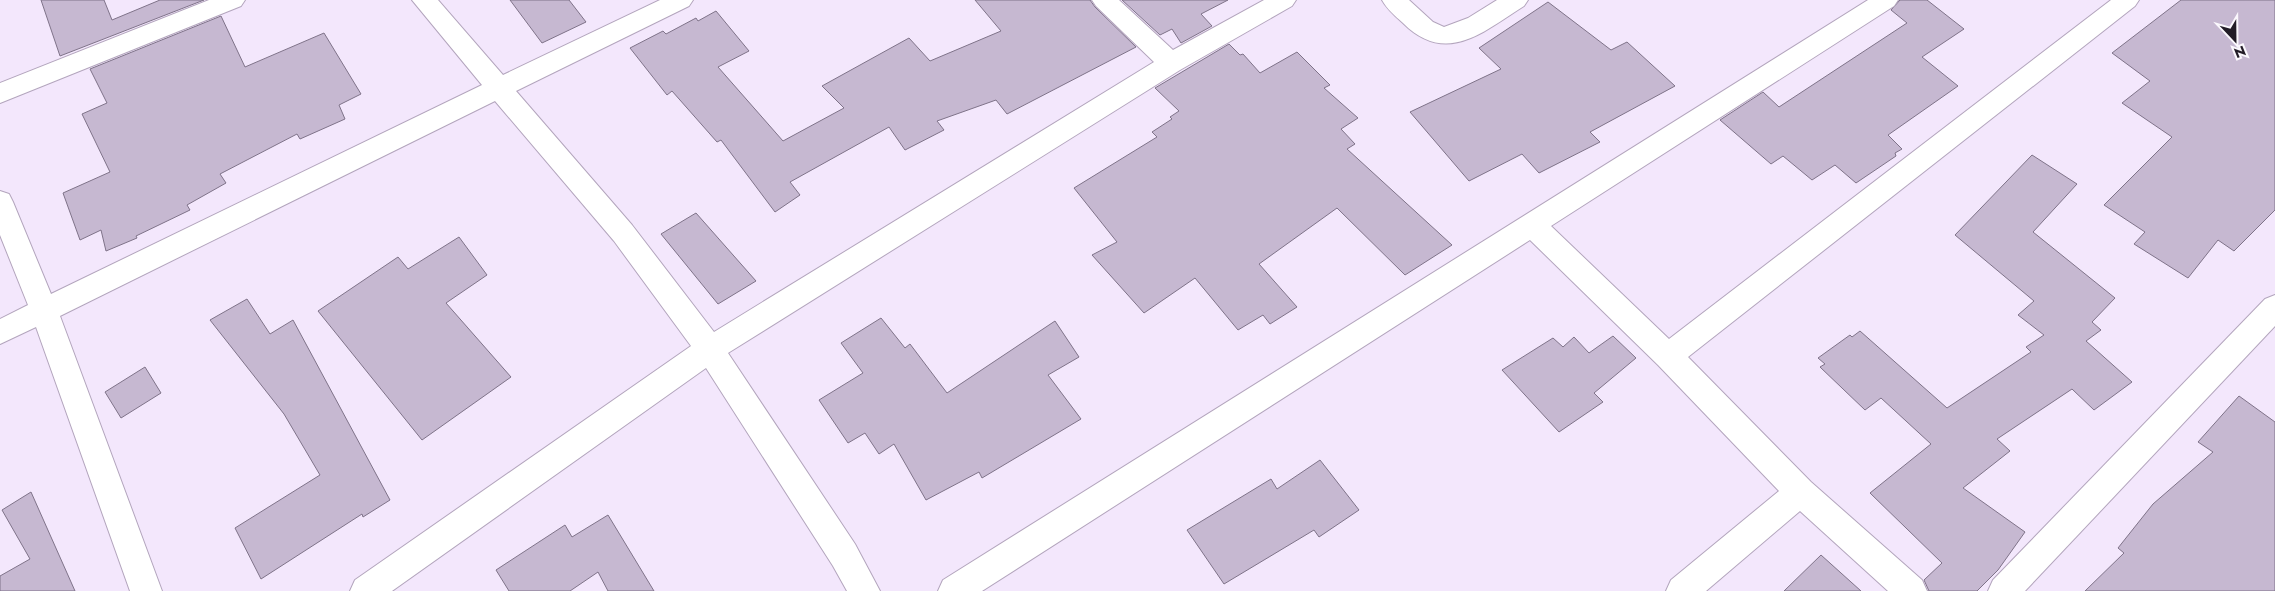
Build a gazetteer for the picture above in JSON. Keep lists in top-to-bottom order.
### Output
{
  "north": "bottom"
}
